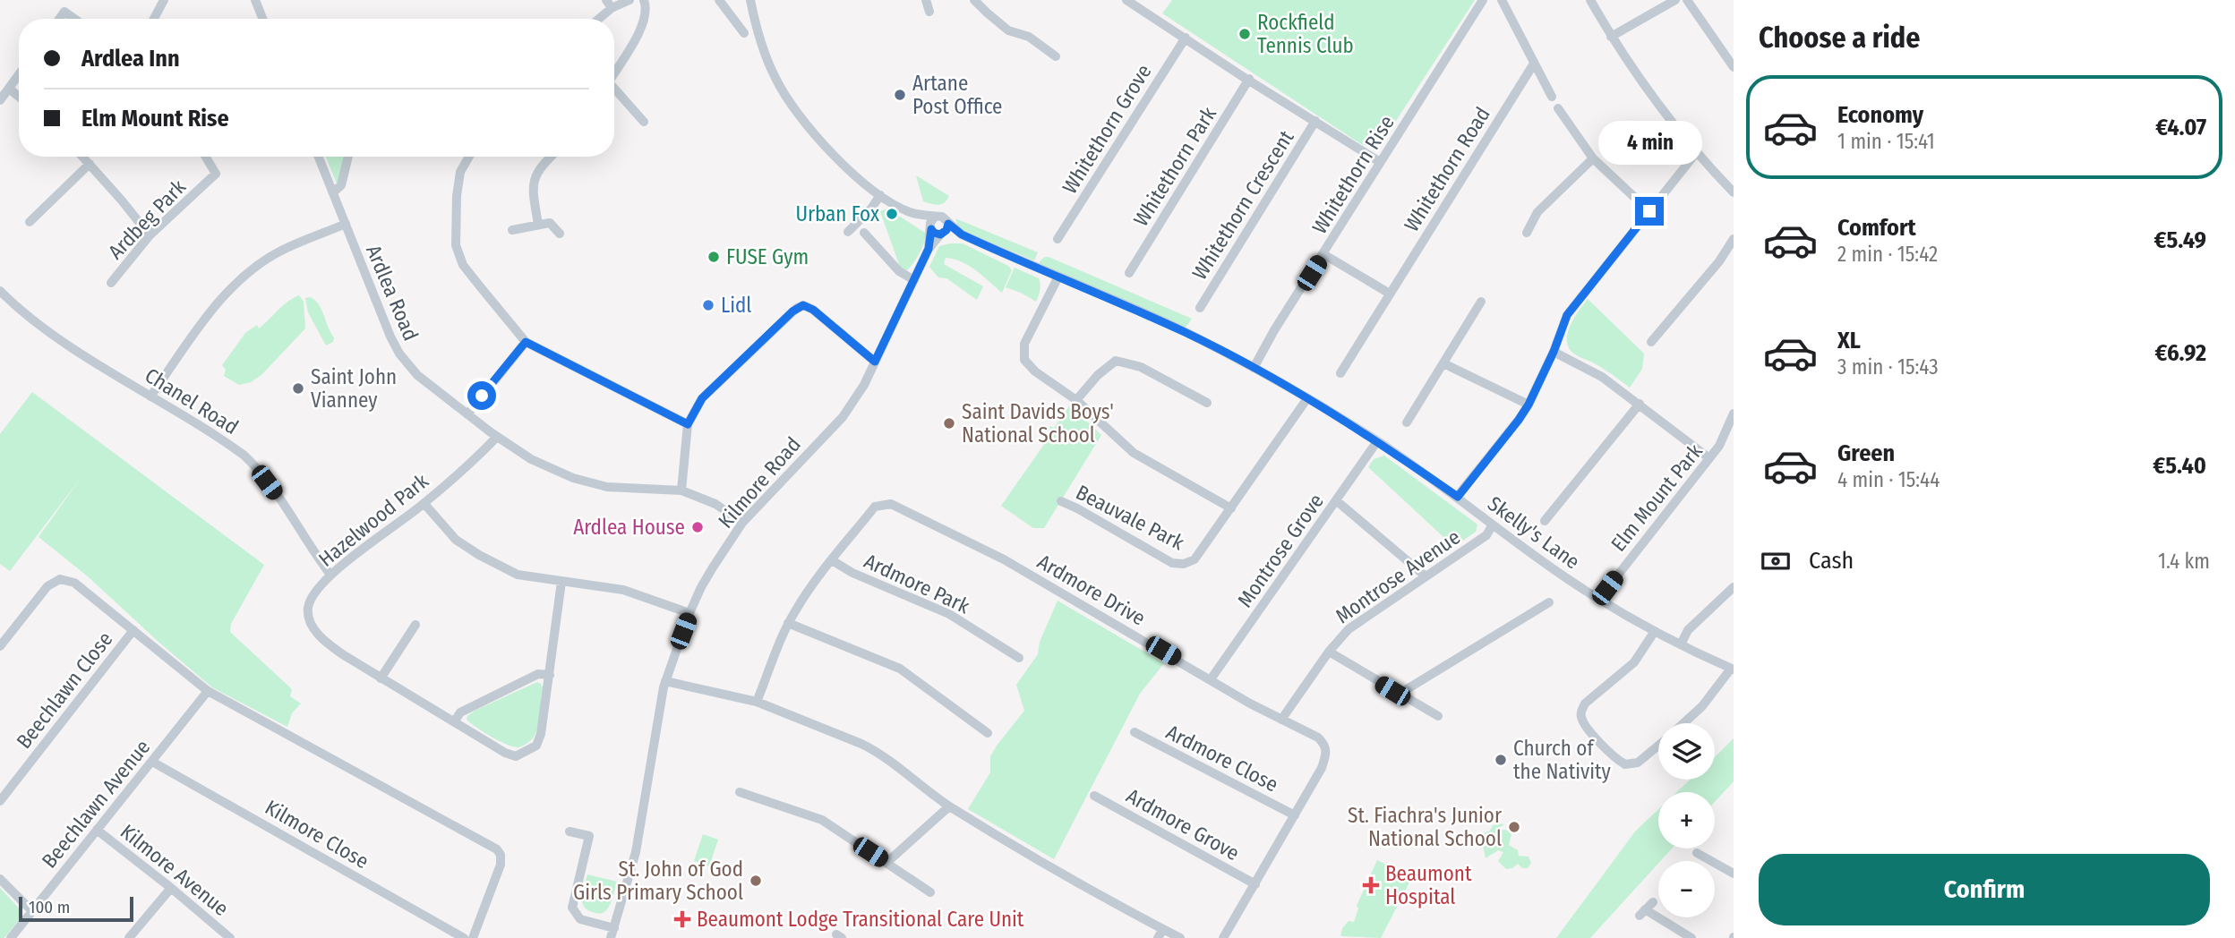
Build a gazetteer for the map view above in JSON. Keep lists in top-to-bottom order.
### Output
{
  "streets": {
    "street": [
      "Whitethorn Grove",
      "Whitethorn Park",
      "Whitethorn Road",
      "Whitethorn Rise",
      "Whitethorn Crescent",
      "Ardbeg Park",
      "Ardlea Road",
      "Chanel Road",
      "Kilmore Road",
      "Elm Mount Park",
      "Beauvale Park",
      "Hazelwood Park",
      "Skelly's Lane",
      "Montrose Grove",
      "Montrose Avenue",
      "Ardmore Park",
      "Ardmore Drive",
      "Beechlawn Close",
      "Ardmore Close",
      "Beechlawn Avenue",
      "Ardmore Grove",
      "Kilmore Close",
      "Kilmore Avenue"
    ]
  },
  "crossings": [
    ["Whitethorn Rise", "Skelly's Lane"],
    ["Ardlea Road", "Kilmore Road"],
    ["Ardlea Road", "Hazelwood Park"],
    ["Chanel Road", "Hazelwood Park"],
    ["Kilmore Road", "Skelly's Lane"],
    ["Elm Mount Park", "Skelly's Lane"],
    ["Beauvale Park", "Skelly's Lane"],
    ["Skelly's Lane", "Montrose Grove"],
    ["Skelly's Lane", "Montrose Avenue"],
    ["Montrose Grove", "Ardmore Drive"],
    ["Montrose Avenue", "Ardmore Drive"],
    ["Ardmore Park", "Ardmore Drive"],
    ["Ardmore Drive", "Ardmore Close"],
    ["Ardmore Drive", "Ardmore Grove"],
    ["Beechlawn Avenue", "Kilmore Close"],
    ["Beechlawn Avenue", "Kilmore Avenue"]
  ],
  "places": {
    "other": [
      "Rockfield Tennis Club",
      "Artane Post Office",
      "Urban Fox",
      "FUSE Gym",
      "Lidl",
      "Saint John Vianney",
      "Saint Davids Boys' National School",
      "Ardlea House",
      "Church of the Nativity",
      "St. Fiachra's Junior National School",
      "St. John of God Girls Primary School"
    ],
    "health": ["Beaumont Hospital", "Beaumont Lodge Transitional Care Unit"]
  },
  "scale_bar": "100 m",
  "page": {
    "heading": "Choose a ride",
    "banner": ["Ardlea Inn", "Elm Mount Rise"],
    "list": [
      {
        "name": "Economy",
        "note": "1 min · 15:41",
        "value": "€4.07"
      },
      {
        "name": "Comfort",
        "note": "2 min · 15:42",
        "value": "€5.49"
      },
      {
        "name": "XL",
        "note": "3 min · 15:43",
        "value": "€6.92"
      },
      {
        "name": "Green",
        "note": "4 min · 15:44",
        "value": "€5.40"
      }
    ],
    "bubble": "4 min",
    "pay": ["Cash", "1.4 km"],
    "map_buttons": ["+", "−"],
    "buttons": "Confirm",
    "scale": "100 m"
  }
}
